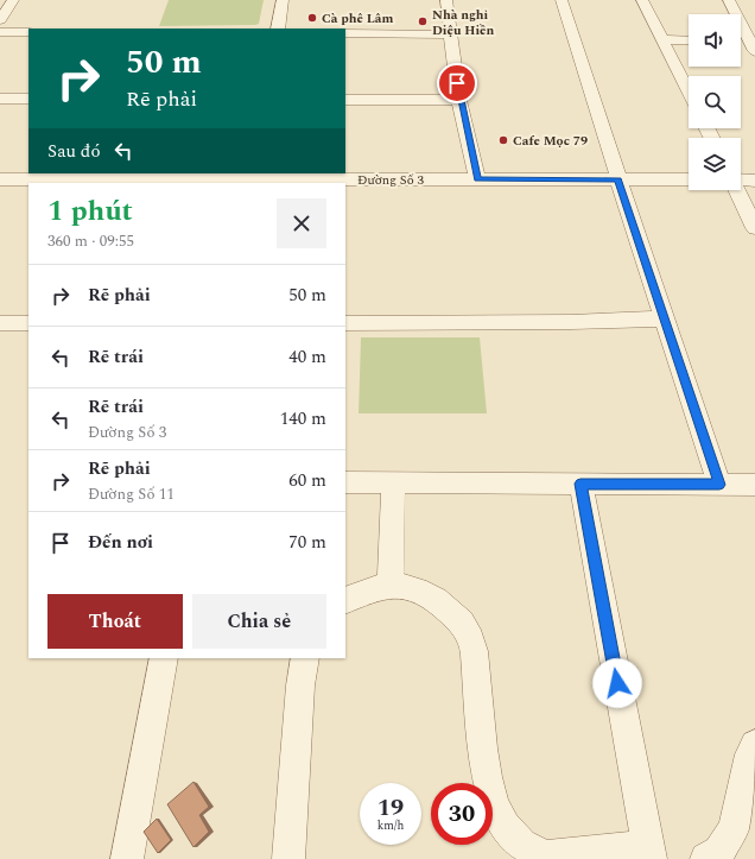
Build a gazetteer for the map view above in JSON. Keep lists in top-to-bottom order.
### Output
{
  "streets": {
    "street": ["Đường Số 3"]
  },
  "places": ["Cà phê Lâm", "Nhà nghỉ Diệu Hiền", "Cafe Mọc 79"],
  "page": {
    "turn": ["50 m", "Rẽ phải"],
    "then": "Sau đó",
    "heading": ["1 phút", "360 m · 09:55"],
    "list": [
      {
        "name": "Rẽ phải",
        "value": "50 m"
      },
      {
        "name": "Rẽ trái",
        "value": "40 m"
      },
      {
        "name": "Rẽ trái",
        "note": "Đường Số 3",
        "value": "140 m"
      },
      {
        "name": "Rẽ phải",
        "note": "Đường Số 11",
        "value": "60 m"
      },
      {
        "name": "Đến nơi",
        "value": "70 m"
      }
    ],
    "buttons": ["Thoát", "Chia sẻ"],
    "speed": "19 km/h",
    "limit": "30"
  }
}
